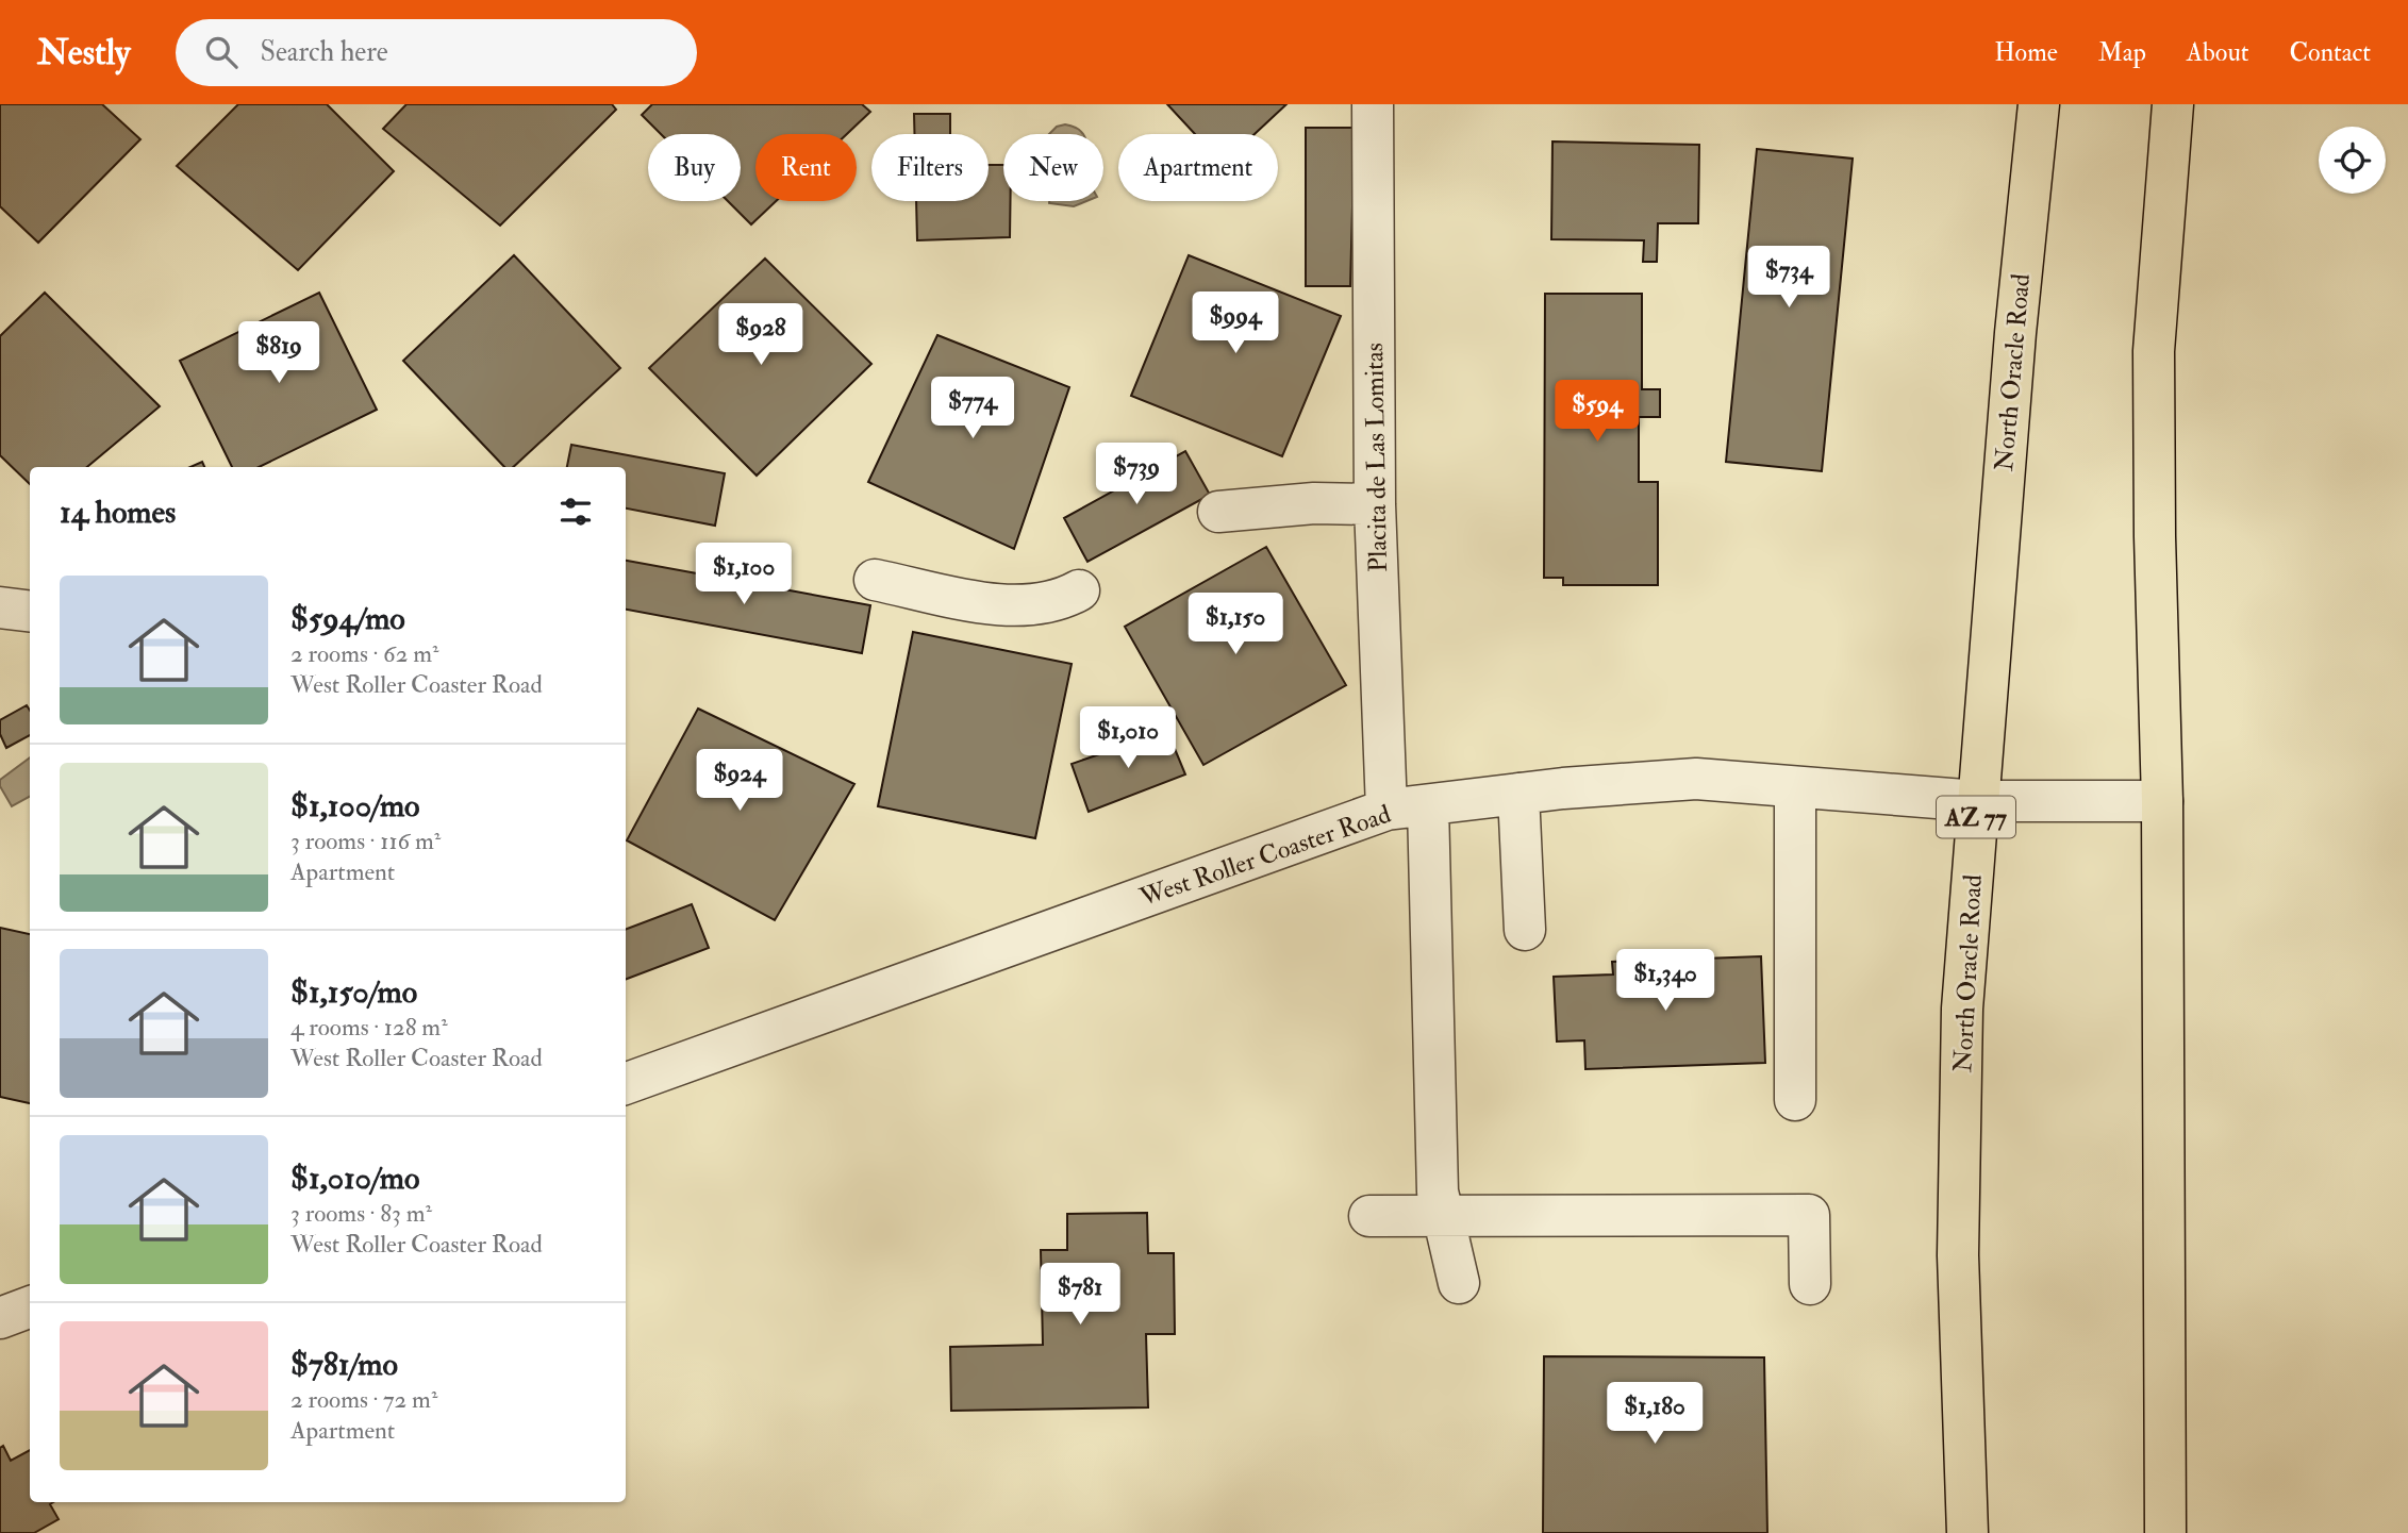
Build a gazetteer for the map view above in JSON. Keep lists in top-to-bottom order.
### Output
{
  "streets": {
    "highway": ["North Oracle Road", "AZ 77"],
    "street": ["Placita de Las Lomitas", "West Roller Coaster Road"]
  },
  "crossings": [
    ["North Oracle Road", "West Roller Coaster Road"],
    ["Placita de Las Lomitas", "West Roller Coaster Road"]
  ],
  "page": {
    "header": "Nestly",
    "search": "Search here",
    "nav": [
      "Home",
      "Map",
      "About",
      "Contact"
    ],
    "chip": [
      "Buy",
      "Rent",
      "Filters",
      "New",
      "Apartment"
    ],
    "price": [
      "$734",
      "$994",
      "$928",
      "$819",
      "$774",
      "$594",
      "$739",
      "$1,100",
      "$1,150",
      "$1,010",
      "$924",
      "$1,340",
      "$781",
      "$1,180"
    ],
    "heading": "14 homes",
    "list": [
      {
        "name": "$594/mo",
        "note": "2 rooms · 62 m² · West Roller Coaster Road"
      },
      {
        "name": "$1,100/mo",
        "note": "3 rooms · 116 m² · Apartment"
      },
      {
        "name": "$1,150/mo",
        "note": "4 rooms · 128 m² · West Roller Coaster Road"
      },
      {
        "name": "$1,010/mo",
        "note": "3 rooms · 83 m² · West Roller Coaster Road"
      },
      {
        "name": "$781/mo",
        "note": "2 rooms · 72 m² · Apartment"
      }
    ]
  }
}
